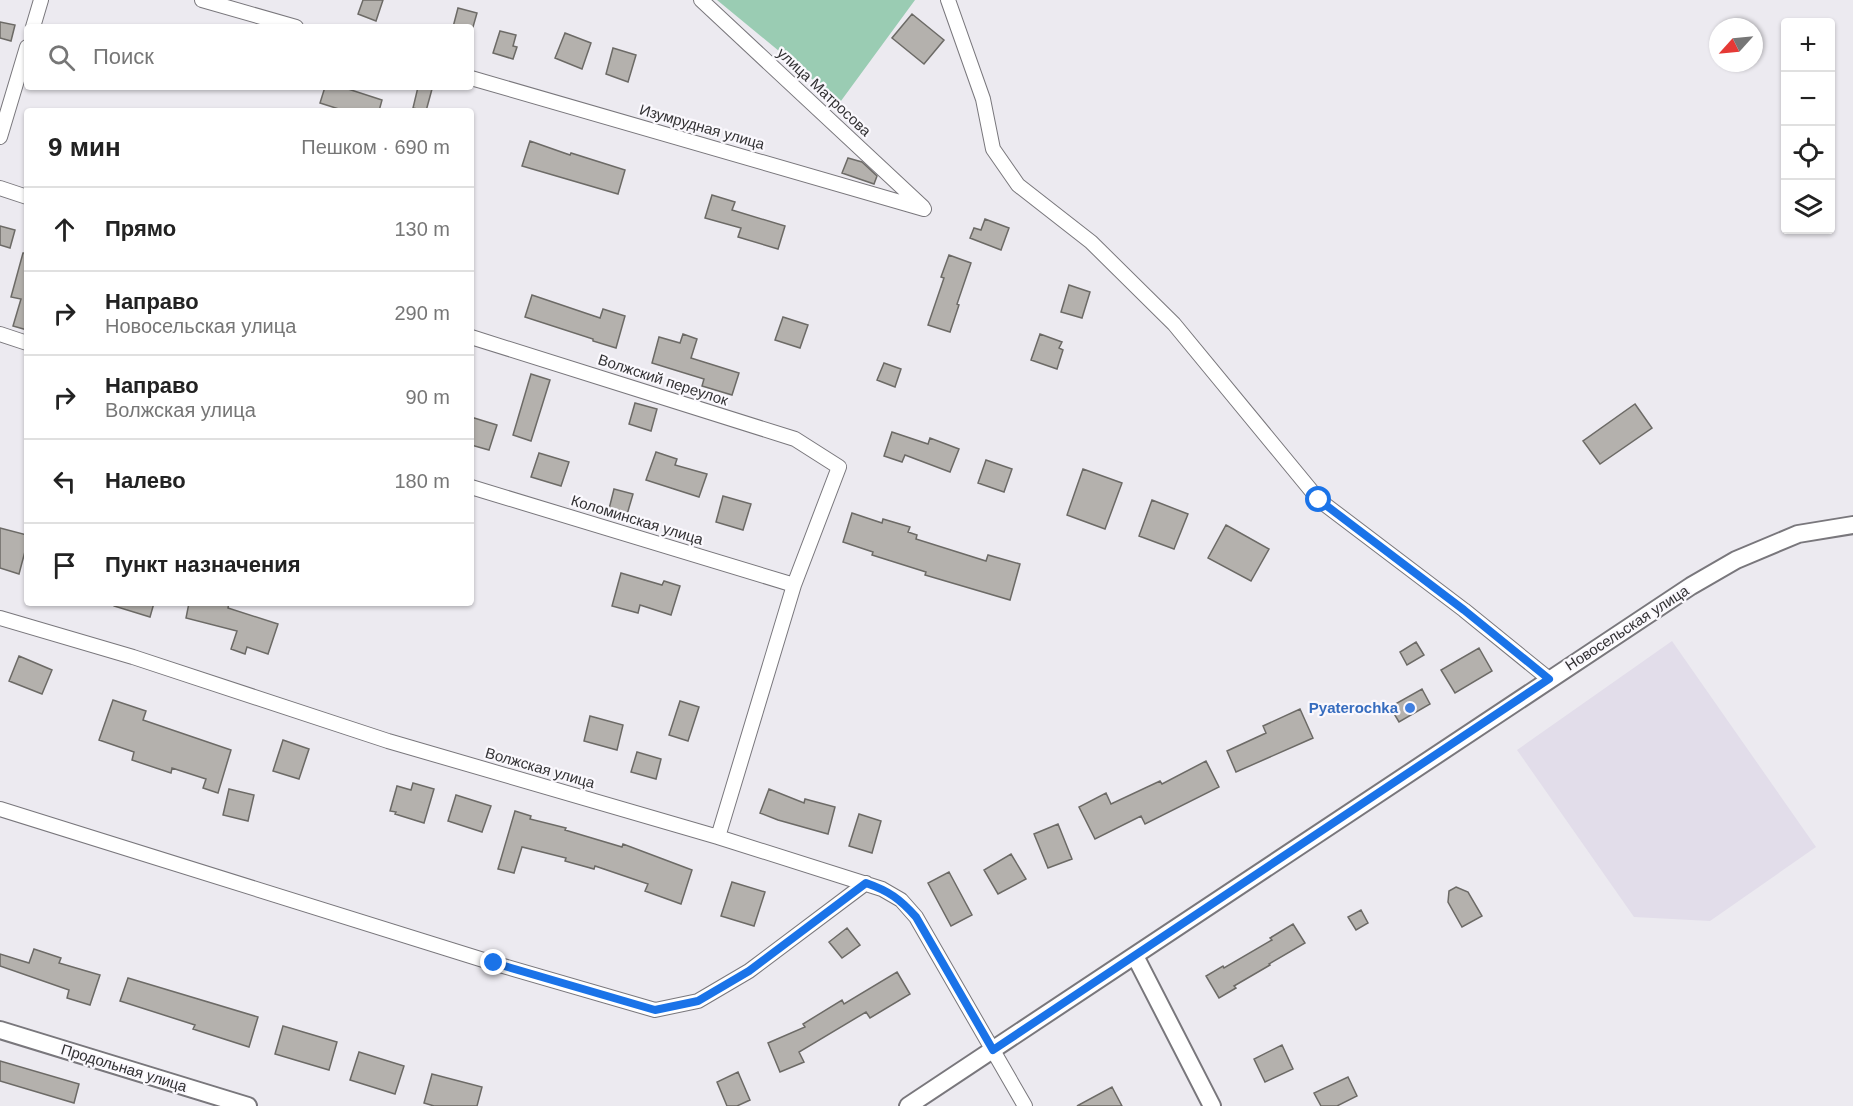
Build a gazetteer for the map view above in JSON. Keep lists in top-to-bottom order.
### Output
{
  "streets": {
    "street": [
      "улица Матросова",
      "Изумрудная улица",
      "Волжский переулок",
      "Коломинская улица",
      "Новосельская улица",
      "Волжская улица",
      "Продольная улица"
    ]
  },
  "crossings": [
    ["улица Матросова", "Изумрудная улица"],
    ["Волжский переулок", "Коломинская улица"],
    ["Новосельская улица", "Волжская улица"]
  ],
  "places": ["Pyaterochka"],
  "north": "bottom left",
  "page": {
    "map_buttons": ["+", "−"],
    "search": "Поиск",
    "heading": ["9 мин", "Пешком · 690 m"],
    "list": [
      ["Прямо", "130 m"],
      ["Направо", "Новосельская улица", "290 m"],
      ["Направо", "Волжская улица", "90 m"],
      ["Налево", "180 m"],
      "Пункт назначения"
    ]
  }
}
